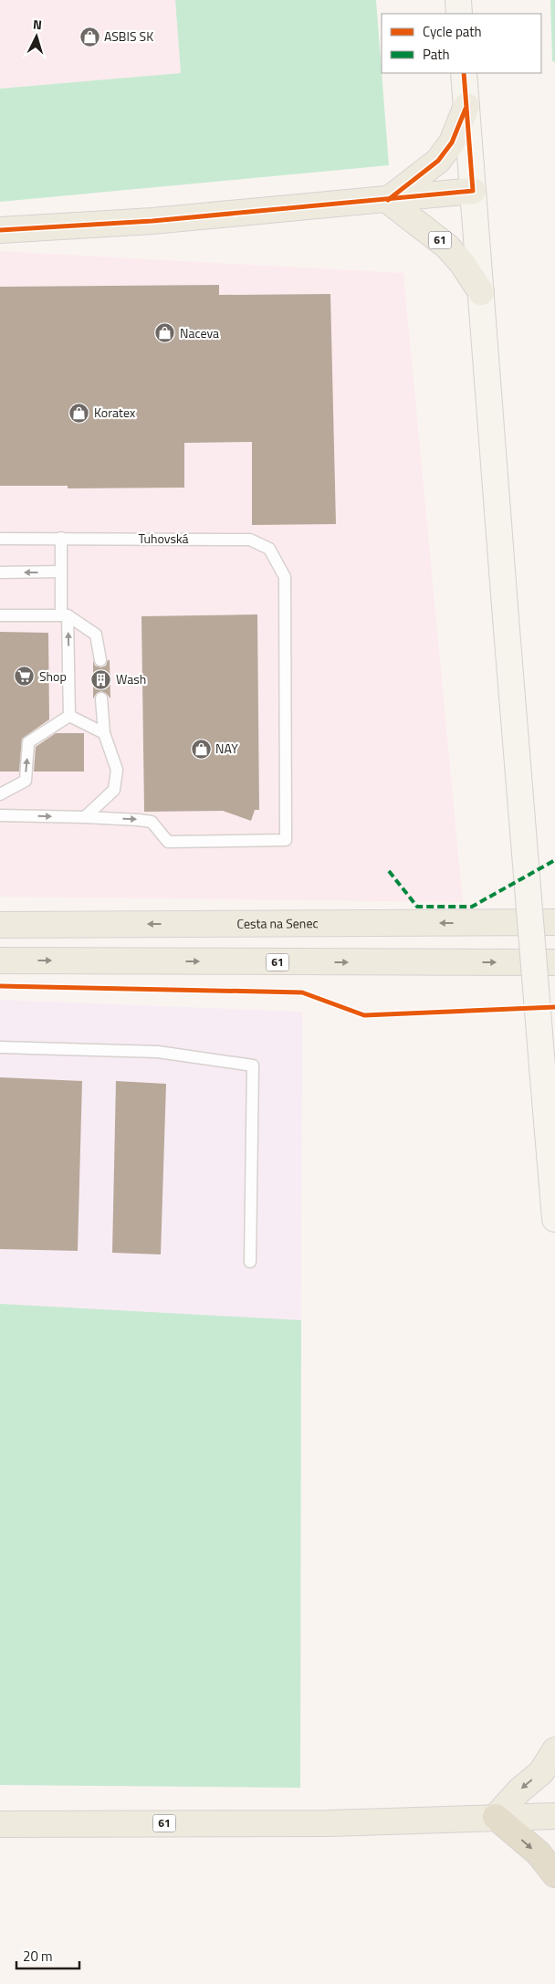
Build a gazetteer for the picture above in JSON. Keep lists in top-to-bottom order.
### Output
{
  "streets": {
    "main road": ["61", "Cesta na Senec"],
    "lane": ["Tuhovská"]
  },
  "places": {
    "shop": [
      "ASBIS SK",
      "Naceva",
      "Koratex",
      "NAY"
    ],
    "supermarket": ["Shop"],
    "building": ["Wash"]
  },
  "legend": ["Cycle path", "Path"],
  "scale_bar": "20 m",
  "north": "top"
}
